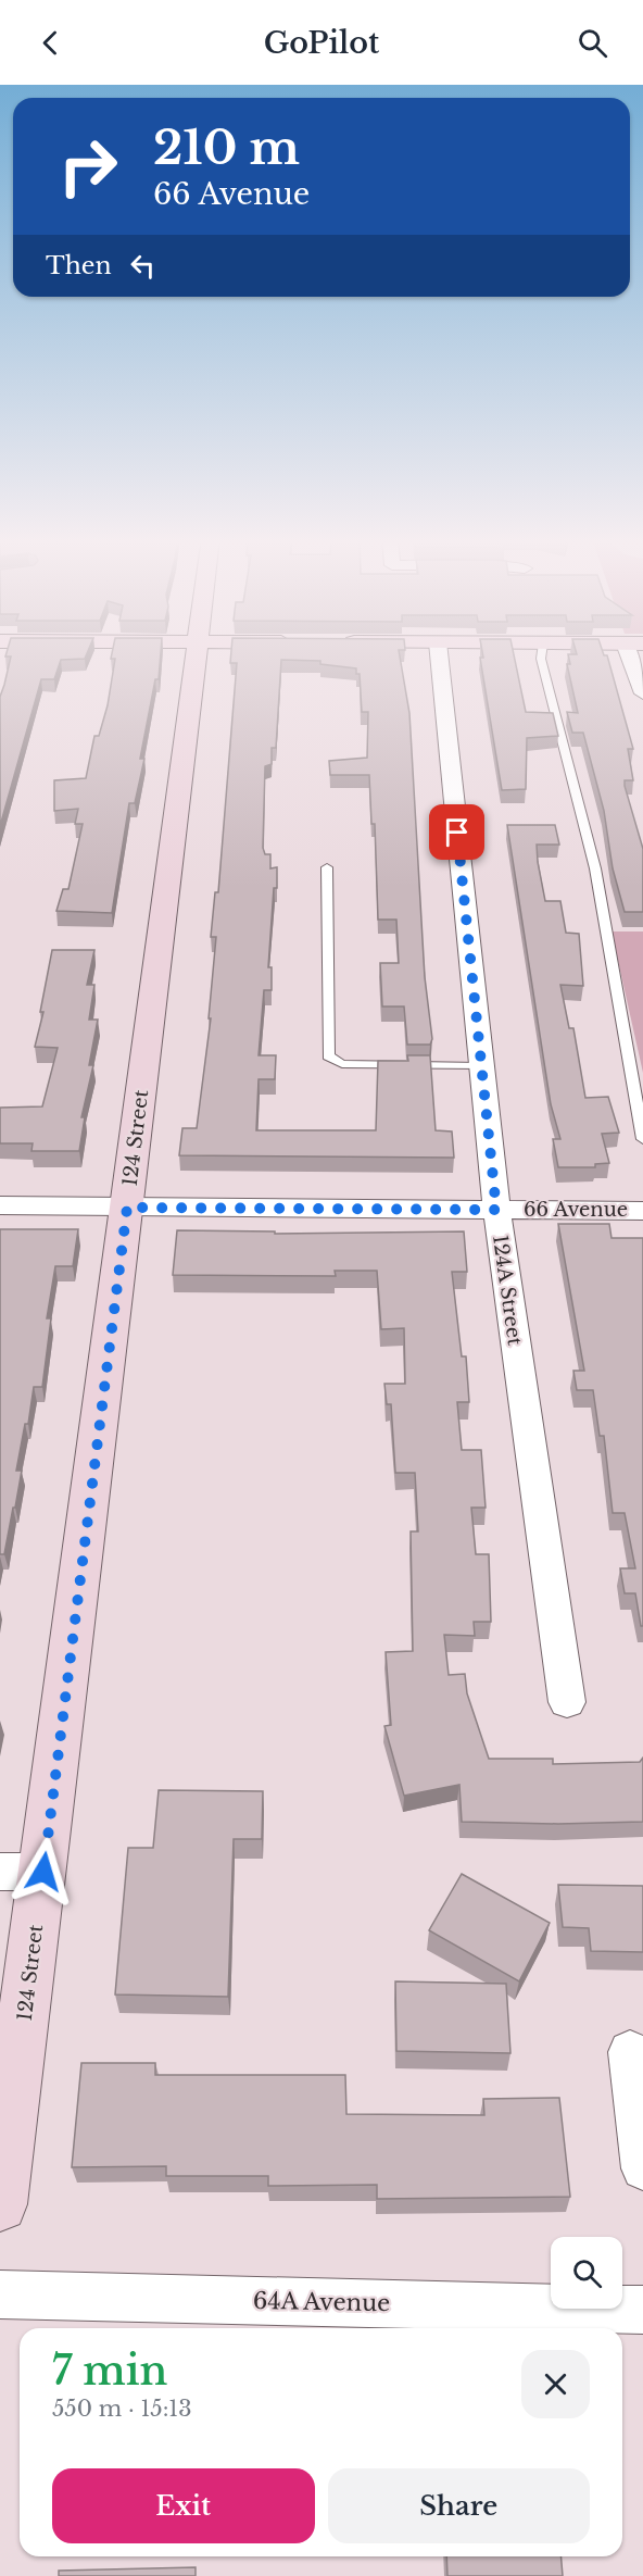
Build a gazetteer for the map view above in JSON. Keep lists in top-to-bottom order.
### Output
{
  "streets": {
    "street": [
      "124 Street",
      "66 Avenue",
      "124A Street",
      "64A Avenue"
    ]
  },
  "crossings": [
    ["124 Street", "66 Avenue"],
    ["66 Avenue", "124A Street"]
  ],
  "page": {
    "header": "GoPilot",
    "turn": ["210 m", "66 Avenue"],
    "then": "Then",
    "heading": ["7 min", "550 m · 15:13"],
    "buttons": ["Exit", "Share"]
  }
}
